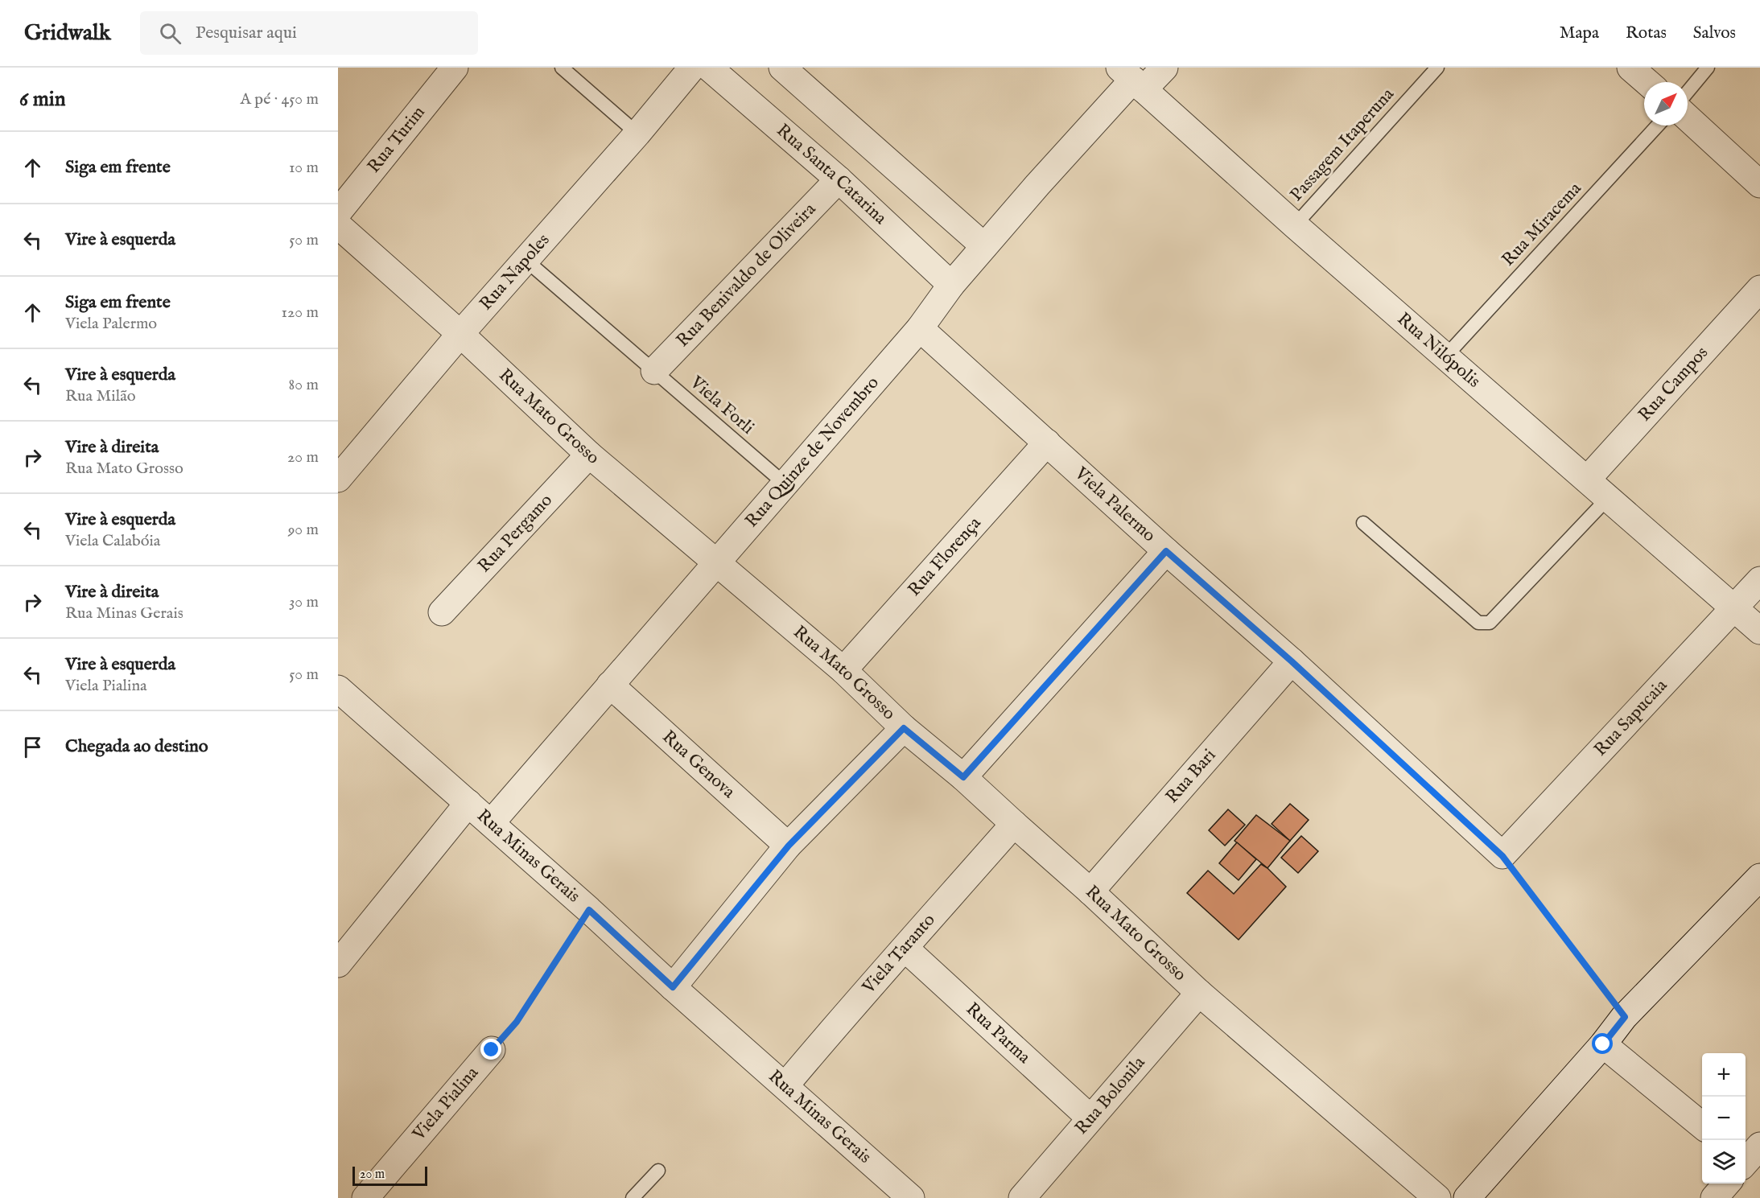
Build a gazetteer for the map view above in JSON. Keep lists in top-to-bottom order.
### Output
{
  "streets": {
    "street": [
      "Rua Turim",
      "Rua Santa Catarina",
      "Rua Napoles",
      "Rua Benivaldo de Oliveira",
      "Rua Nilópolis",
      "Rua Campos",
      "Rua Mato Grosso",
      "Rua Quinze de Novembro",
      "Viela Palermo",
      "Rua Pergamo",
      "Rua Florença",
      "Rua Sapucaia",
      "Rua Genova",
      "Rua Bari",
      "Rua Minas Gerais",
      "Viela Taranto",
      "Rua Parma",
      "Rua Bolonila",
      "Viela Pialina"
    ],
    "lane": ["Passagem Itaperuna", "Rua Miracema", "Viela Forli"]
  },
  "crossings": [
    ["Passagem Itaperuna", "Rua Nilópolis"],
    ["Rua Santa Catarina", "Rua Benivaldo de Oliveira"],
    ["Rua Santa Catarina", "Rua Quinze de Novembro"],
    ["Rua Miracema", "Rua Nilópolis"],
    ["Rua Napoles", "Viela Forli"],
    ["Rua Napoles", "Rua Mato Grosso"],
    ["Rua Benivaldo de Oliveira", "Viela Forli"],
    ["Rua Nilópolis", "Rua Campos"],
    ["Rua Nilópolis", "Rua Quinze de Novembro"],
    ["Rua Nilópolis", "Rua Sapucaia"],
    ["Viela Forli", "Rua Quinze de Novembro"],
    ["Rua Mato Grosso", "Rua Quinze de Novembro"],
    ["Rua Mato Grosso", "Rua Pergamo"],
    ["Rua Mato Grosso", "Rua Florença"],
    ["Rua Mato Grosso", "Rua Bari"],
    ["Rua Mato Grosso", "Viela Taranto"],
    ["Rua Mato Grosso", "Rua Bolonila"],
    ["Rua Quinze de Novembro", "Viela Palermo"],
    ["Rua Quinze de Novembro", "Rua Genova"],
    ["Rua Quinze de Novembro", "Rua Minas Gerais"],
    ["Viela Palermo", "Rua Florença"],
    ["Viela Palermo", "Rua Sapucaia"],
    ["Viela Palermo", "Rua Bari"],
    ["Rua Minas Gerais", "Viela Taranto"],
    ["Rua Minas Gerais", "Viela Pialina"],
    ["Viela Taranto", "Rua Parma"],
    ["Rua Parma", "Rua Bolonila"]
  ],
  "scale_bar": "20 m",
  "north": "top right",
  "page": {
    "header": "Gridwalk",
    "search": "Pesquisar aqui",
    "nav": ["Mapa", "Rotas", "Salvos"],
    "heading": ["6 min", "A pé · 450 m"],
    "list": [
      ["Siga em frente", "10 m"],
      ["Vire à esquerda", "50 m"],
      ["Siga em frente", "Viela Palermo", "120 m"],
      ["Vire à esquerda", "Rua Milão", "80 m"],
      ["Vire à direita", "Rua Mato Grosso", "20 m"],
      ["Vire à esquerda", "Viela Calabóia", "90 m"],
      ["Vire à direita", "Rua Minas Gerais", "30 m"],
      ["Vire à esquerda", "Viela Pialina", "50 m"],
      "Chegada ao destino"
    ],
    "map_buttons": ["+", "−"],
    "scale": "20 m"
  }
}
